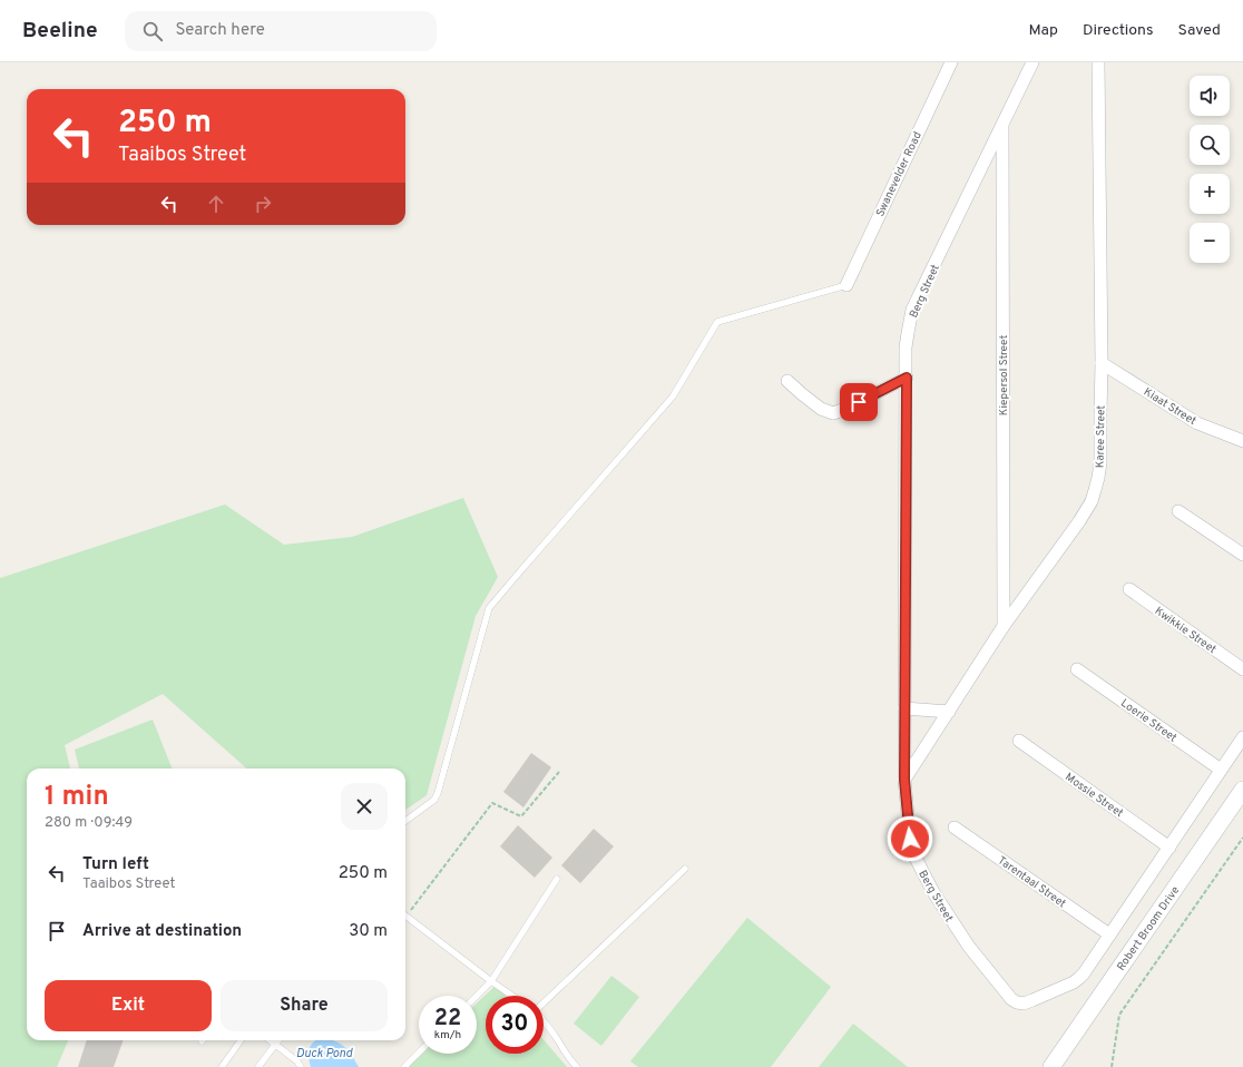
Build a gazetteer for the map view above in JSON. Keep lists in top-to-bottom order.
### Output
{
  "streets": {
    "street": [
      "Swanevelder Road",
      "Berg Street",
      "Kiepersol Street",
      "Kiaat Street",
      "Karee Street",
      "Kwikkie Street",
      "Loerie Street",
      "Mossie Street",
      "Tarentaal Street",
      "Robert Broom Drive"
    ]
  },
  "crossings": [
    ["Berg Street", "Kiepersol Street"],
    ["Berg Street", "Karee Street"],
    ["Berg Street", "Loerie Street"],
    ["Berg Street", "Mossie Street"],
    ["Berg Street", "Tarentaal Street"],
    ["Kiepersol Street", "Karee Street"],
    ["Kiaat Street", "Karee Street"]
  ],
  "water": ["Duck Pond"],
  "page": {
    "header": "Beeline",
    "search": "Search here",
    "nav": ["Map", "Directions", "Saved"],
    "map_buttons": ["+", "−"],
    "turn": ["250 m", "Taaibos Street"],
    "heading": ["1 min", "280 m · 09:49"],
    "list": [
      {
        "name": "Turn left",
        "note": "Taaibos Street",
        "value": "250 m"
      },
      {
        "name": "Arrive at destination",
        "value": "30 m"
      }
    ],
    "buttons": ["Exit", "Share"],
    "speed": "22 km/h",
    "limit": "30"
  }
}
